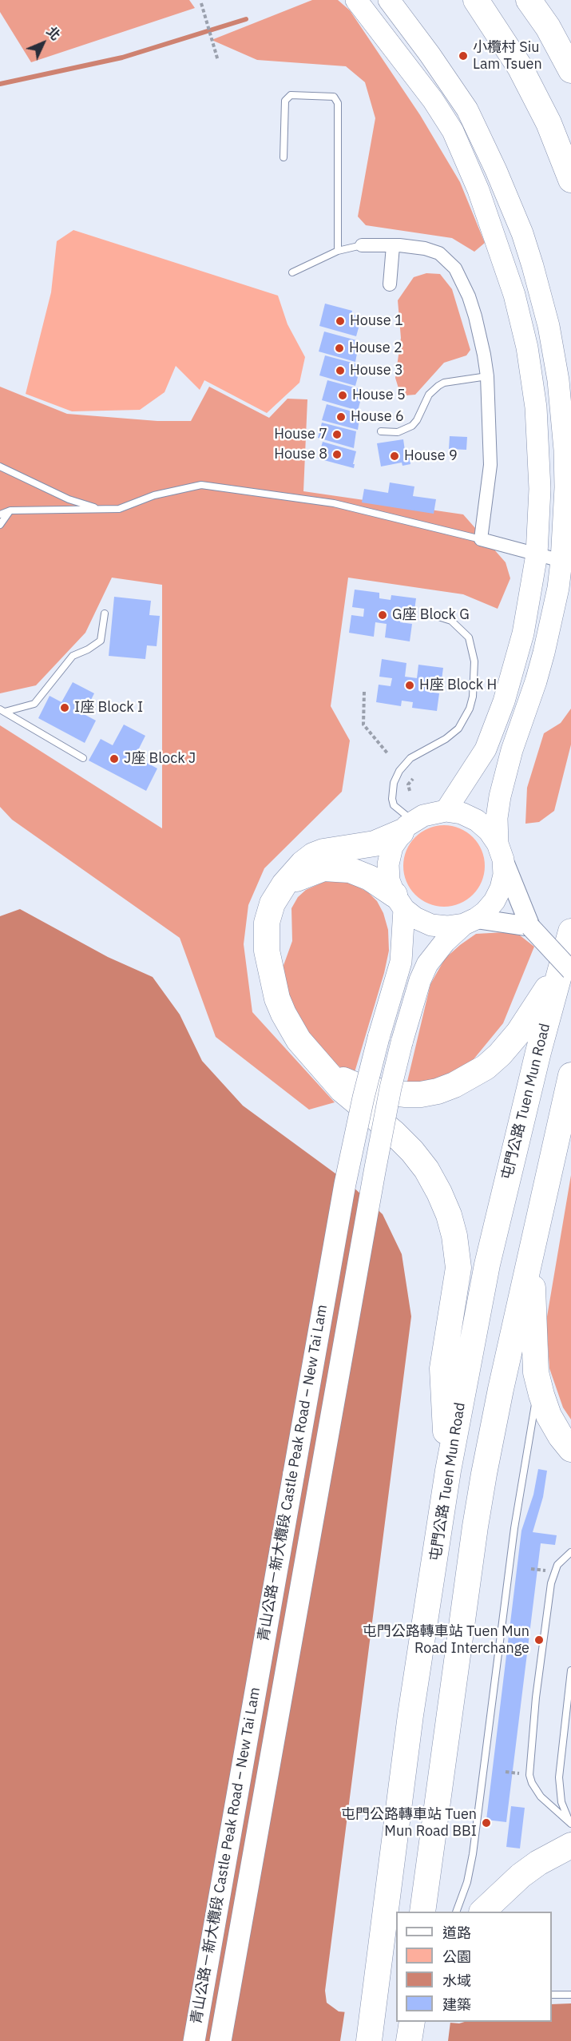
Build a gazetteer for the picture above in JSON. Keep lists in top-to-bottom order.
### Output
{
  "streets": {
    "highway": ["屯門公路 Tuen Mun Road"],
    "main road": ["青山公路－新大欖段 Castle Peak Road – New Tai Lam"]
  },
  "places": [
    "小欖村 Siu Lam Tsuen",
    "House 1",
    "House 2",
    "House 3",
    "House 5",
    "House 6",
    "House 7",
    "House 8",
    "House 9",
    "G座 Block G",
    "H座 Block H",
    "I座 Block I",
    "J座 Block J",
    "屯門公路轉車站 Tuen Mun Road Interchange",
    "屯門公路轉車站 Tuen Mun Road BBI"
  ],
  "legend": [
    "道路",
    "公園",
    "水域",
    "建築"
  ],
  "north": "top right"
}
